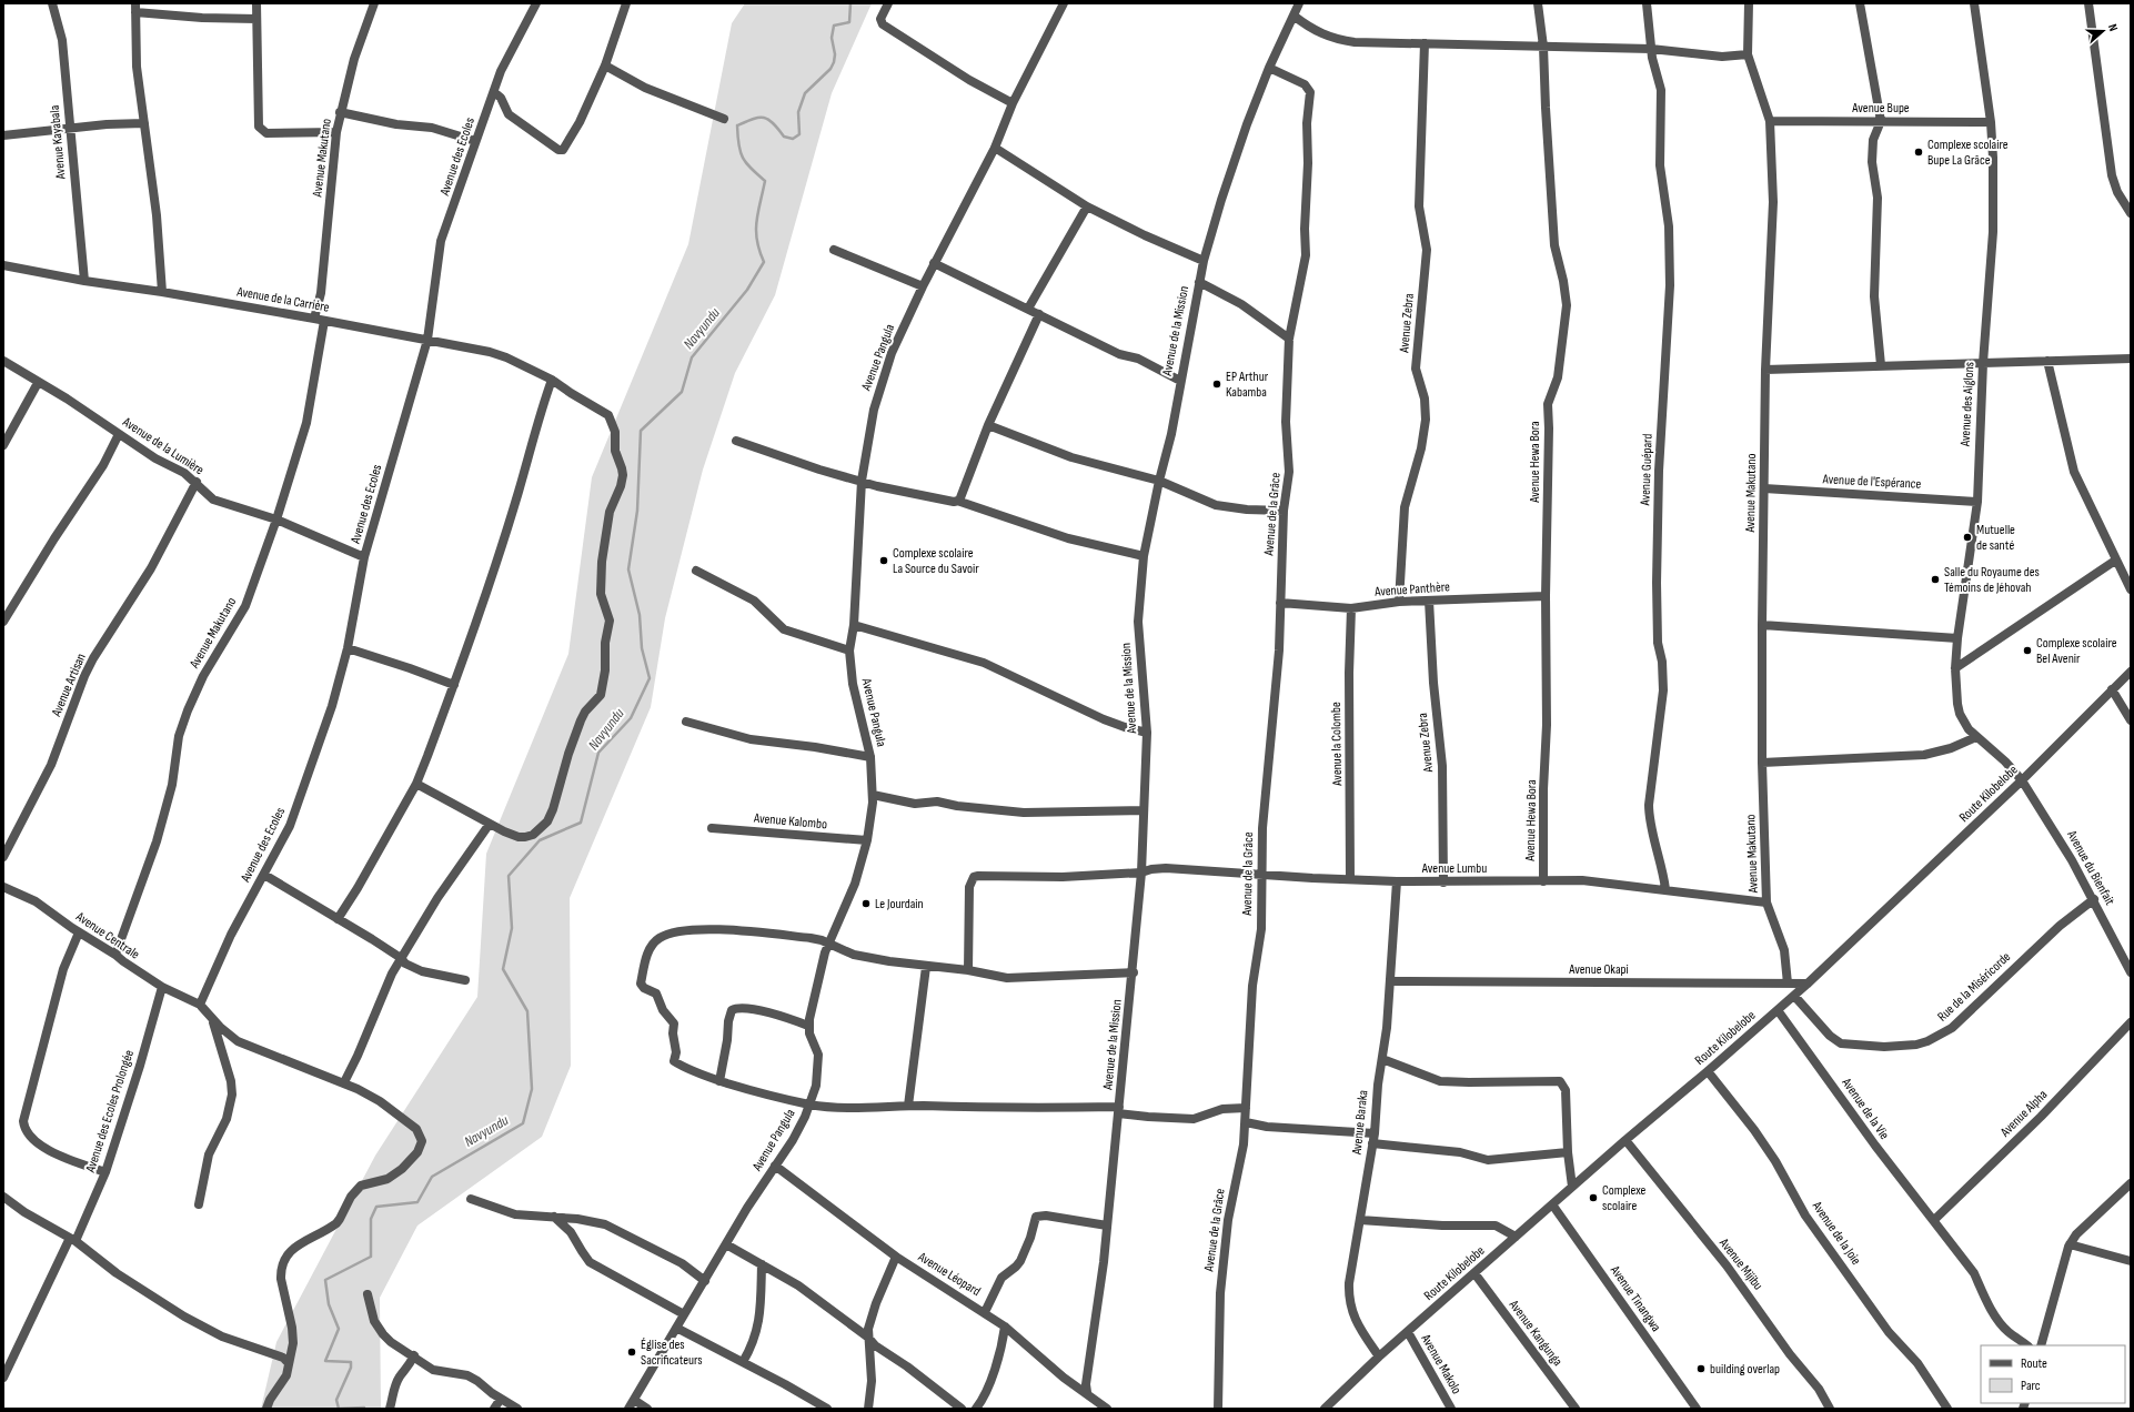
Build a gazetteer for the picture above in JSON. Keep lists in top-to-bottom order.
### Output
{
  "streets": {
    "street": [
      "Avenue Bupe",
      "Avenue Kayabala",
      "Avenue des Ecoles",
      "Avenue Makutano",
      "Avenue de la Carrière",
      "Avenue Zebra",
      "Avenue de la Mission",
      "Avenue Pangula",
      "Avenue des Aiglons",
      "Avenue de la Lumière",
      "Avenue Hewa Bora",
      "Avenue Guépard",
      "Avenue de l'Espérance",
      "Avenue de la Grâce",
      "Avenue Panthère",
      "Avenue Artisan",
      "Avenue la Colombe",
      "Route Kilobelobe",
      "Avenue Kalombo",
      "Avenue Lumbu",
      "Avenue du Bienfait",
      "Avenue Centrale",
      "Avenue Okapi",
      "Rue de la Miséricorde",
      "Avenue de la Vie",
      "Avenue des Ecoles Prolongée",
      "Avenue Alpha",
      "Avenue Baraka",
      "Avenue de la Joie",
      "Avenue Mijibu",
      "Avenue Léopard",
      "Avenue Tinangwa",
      "Avenue Kangunga",
      "Avenue Makolo"
    ]
  },
  "crossings": [
    ["Avenue Bupe", "Avenue Makutano"],
    ["Avenue Bupe", "Avenue des Aiglons"],
    ["Avenue Kayabala", "Avenue de la Carrière"],
    ["Avenue des Ecoles", "Avenue de la Carrière"],
    ["Avenue des Ecoles", "Avenue de la Lumière"],
    ["Avenue des Ecoles", "Avenue Centrale"],
    ["Avenue Makutano", "Avenue de la Carrière"],
    ["Avenue Makutano", "Avenue de la Lumière"],
    ["Avenue Makutano", "Avenue de l'Espérance"],
    ["Avenue Makutano", "Avenue Lumbu"],
    ["Avenue Makutano", "Avenue Centrale"],
    ["Avenue Makutano", "Avenue Okapi"],
    ["Avenue Zebra", "Avenue Panthère"],
    ["Avenue Zebra", "Avenue Lumbu"],
    ["Avenue de la Mission", "Avenue de la Grâce"],
    ["Avenue de la Mission", "Avenue Lumbu"],
    ["Avenue de la Mission", "Avenue Léopard"],
    ["Avenue Pangula", "Avenue Kalombo"],
    ["Avenue Pangula", "Avenue Léopard"],
    ["Avenue des Aiglons", "Avenue de l'Espérance"],
    ["Avenue des Aiglons", "Route Kilobelobe"],
    ["Avenue des Aiglons", "Avenue du Bienfait"],
    ["Avenue de la Lumière", "Avenue Artisan"],
    ["Avenue Hewa Bora", "Avenue Panthère"],
    ["Avenue Hewa Bora", "Avenue Lumbu"],
    ["Avenue Guépard", "Avenue Lumbu"],
    ["Avenue de la Grâce", "Avenue Panthère"],
    ["Avenue de la Grâce", "Avenue Lumbu"],
    ["Avenue Panthère", "Avenue la Colombe"],
    ["Avenue la Colombe", "Avenue Lumbu"],
    ["Route Kilobelobe", "Avenue du Bienfait"],
    ["Route Kilobelobe", "Avenue Okapi"],
    ["Route Kilobelobe", "Rue de la Miséricorde"],
    ["Route Kilobelobe", "Avenue de la Vie"],
    ["Route Kilobelobe", "Avenue Baraka"],
    ["Route Kilobelobe", "Avenue de la Joie"],
    ["Route Kilobelobe", "Avenue Mijibu"],
    ["Route Kilobelobe", "Avenue Tinangwa"],
    ["Route Kilobelobe", "Avenue Kangunga"],
    ["Route Kilobelobe", "Avenue Makolo"],
    ["Avenue Lumbu", "Avenue Baraka"],
    ["Avenue du Bienfait", "Rue de la Miséricorde"],
    ["Avenue Centrale", "Avenue des Ecoles Prolongée"],
    ["Avenue Okapi", "Avenue Baraka"],
    ["Avenue de la Vie", "Avenue Alpha"]
  ],
  "water": ["Navyundu"],
  "places": [
    "Complexe scolaire Bupe La Grâce",
    "EP Arthur Kabamba",
    "Mutuelle de santé",
    "Complexe scolaire La Source du Savoir",
    "Salle du Royaume des Témoins de Jéhovah",
    "Complexe scolaire Bel Avenir",
    "Le Jourdain",
    "Complexe scolaire",
    "Église des Sacrificateurs",
    "building overlap"
  ],
  "legend": ["Route", "Parc"],
  "north": "right"
}
